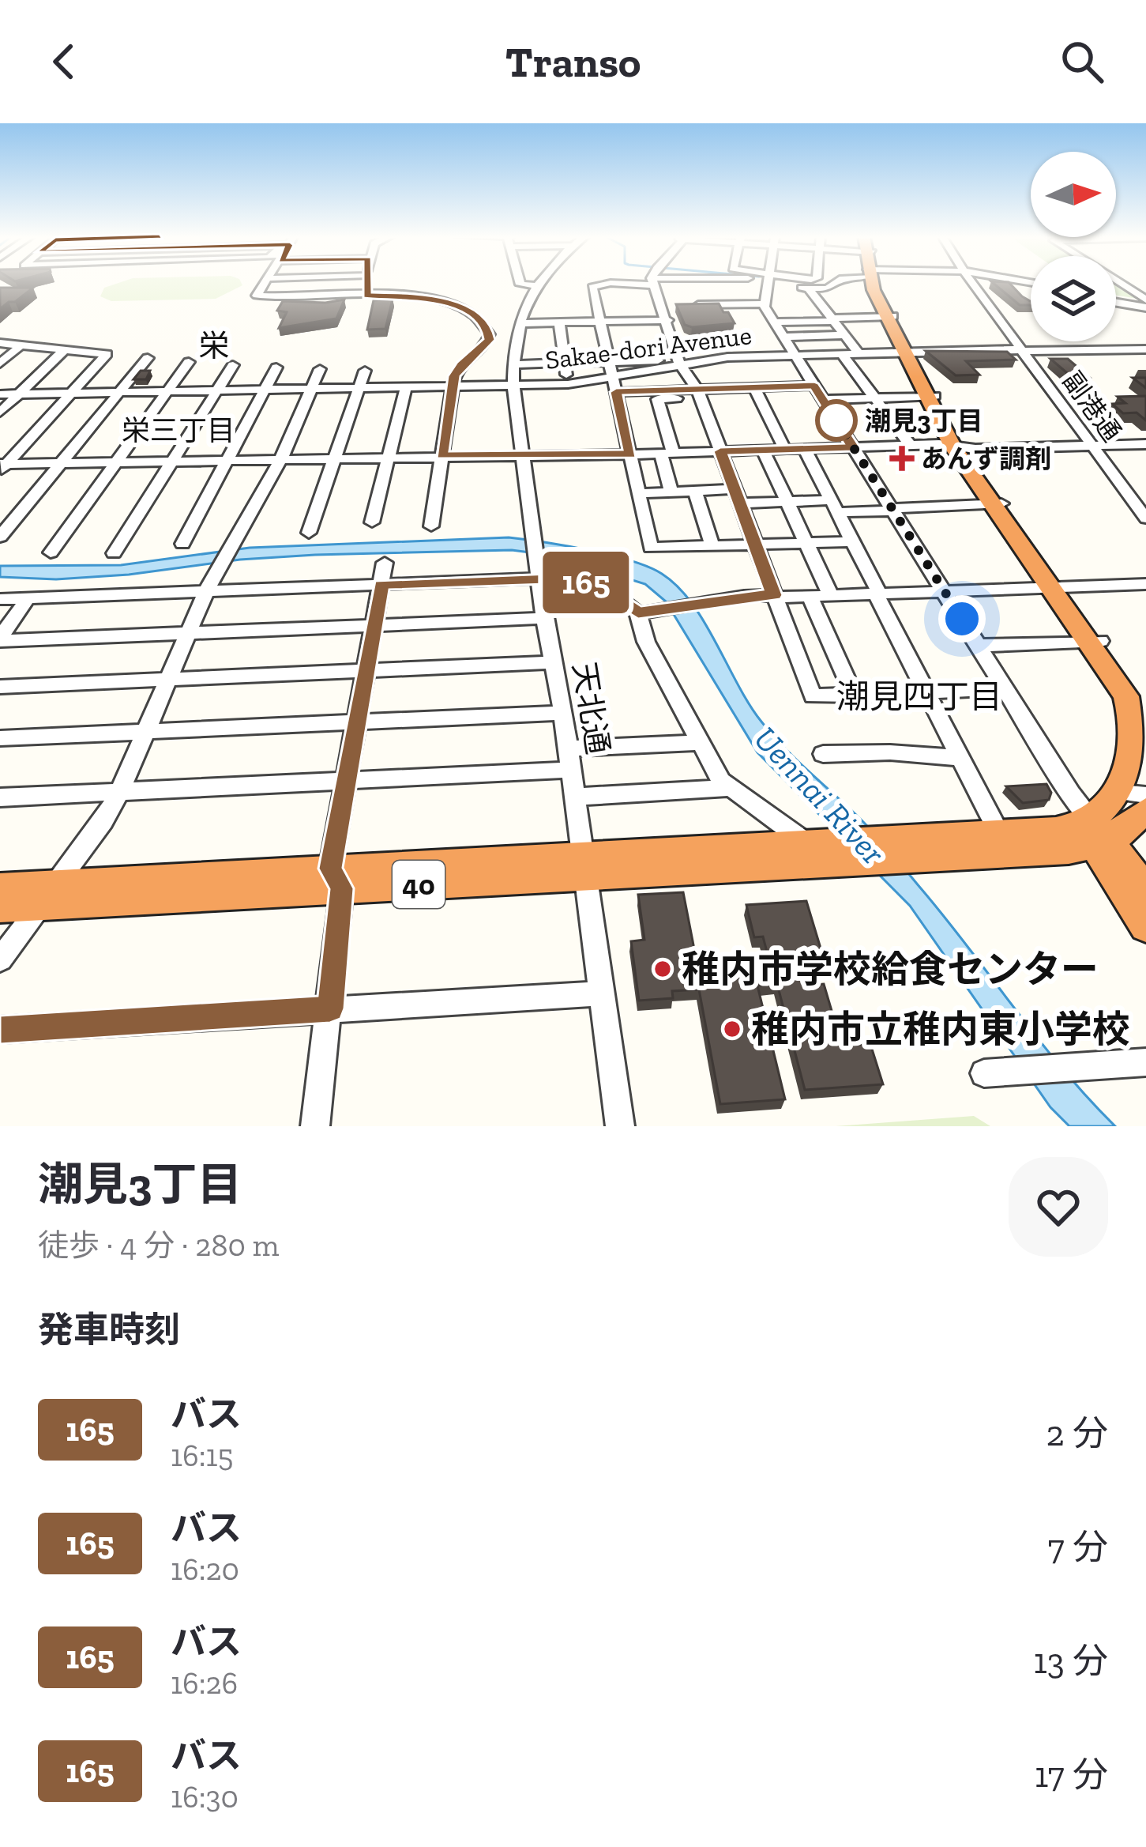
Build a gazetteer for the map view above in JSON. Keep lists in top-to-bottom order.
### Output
{
  "streets": {
    "highway": ["40"],
    "street": ["Sakae-dori Avenue", "副港通", "天北通"]
  },
  "crossings": [
    ["Sakae-dori Avenue", "副港通"],
    ["Sakae-dori Avenue", "天北通"],
    ["Sakae-dori Avenue", "40"],
    ["天北通", "40"]
  ],
  "districts": ["栄", "栄三丁目", "潮見四丁目"],
  "water": ["Uennai River"],
  "places": {
    "other": ["潮見3丁目", "稚内市学校給食センター", "稚内市立稚内東小学校"],
    "health": ["あんず調剤"]
  },
  "lines": ["bus line 165"],
  "north": "right",
  "page": {
    "header": "Transo",
    "on_map": "165",
    "heading": [
      ["潮見3丁目", "徒歩 · 4 分 · 280 m"],
      "発車時刻"
    ],
    "list": [
      {
        "mark": "165",
        "name": "バス",
        "note": "16:15",
        "value": "2 分"
      },
      {
        "mark": "165",
        "name": "バス",
        "note": "16:20",
        "value": "7 分"
      },
      {
        "mark": "165",
        "name": "バス",
        "note": "16:26",
        "value": "13 分"
      },
      {
        "mark": "165",
        "name": "バス",
        "note": "16:30",
        "value": "17 分"
      }
    ]
  }
}
